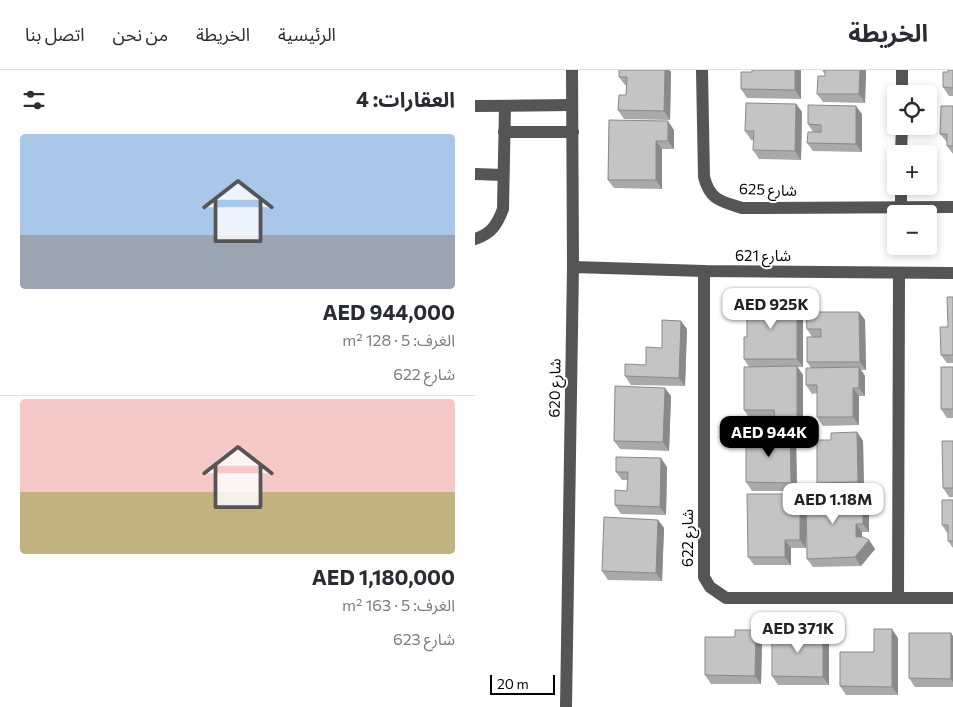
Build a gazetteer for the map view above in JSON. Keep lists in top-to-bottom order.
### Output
{
  "streets": {
    "street": [
      "شارع 625",
      "شارع 621",
      "شارع 620",
      "شارع 622"
    ]
  },
  "crossings": [
    ["شارع 621", "شارع 620"],
    ["شارع 621", "شارع 622"]
  ],
  "scale_bar": "20 m",
  "page": {
    "header": "الخريطة",
    "nav": [
      "الرئيسية",
      "الخريطة",
      "من نحن",
      "اتصل بنا"
    ],
    "heading": "العقارات: 4",
    "map_buttons": ["+", "−"],
    "list": [
      {
        "name": "AED 944,000",
        "note": "الغرف: 5 · 128 m² · شارع 622"
      },
      {
        "name": "AED 1,180,000",
        "note": "الغرف: 5 · 163 m² · شارع 623"
      }
    ],
    "price": [
      "AED 925K",
      "AED 944K",
      "AED 1.18M",
      "AED 371K"
    ],
    "scale": "20 m"
  }
}
